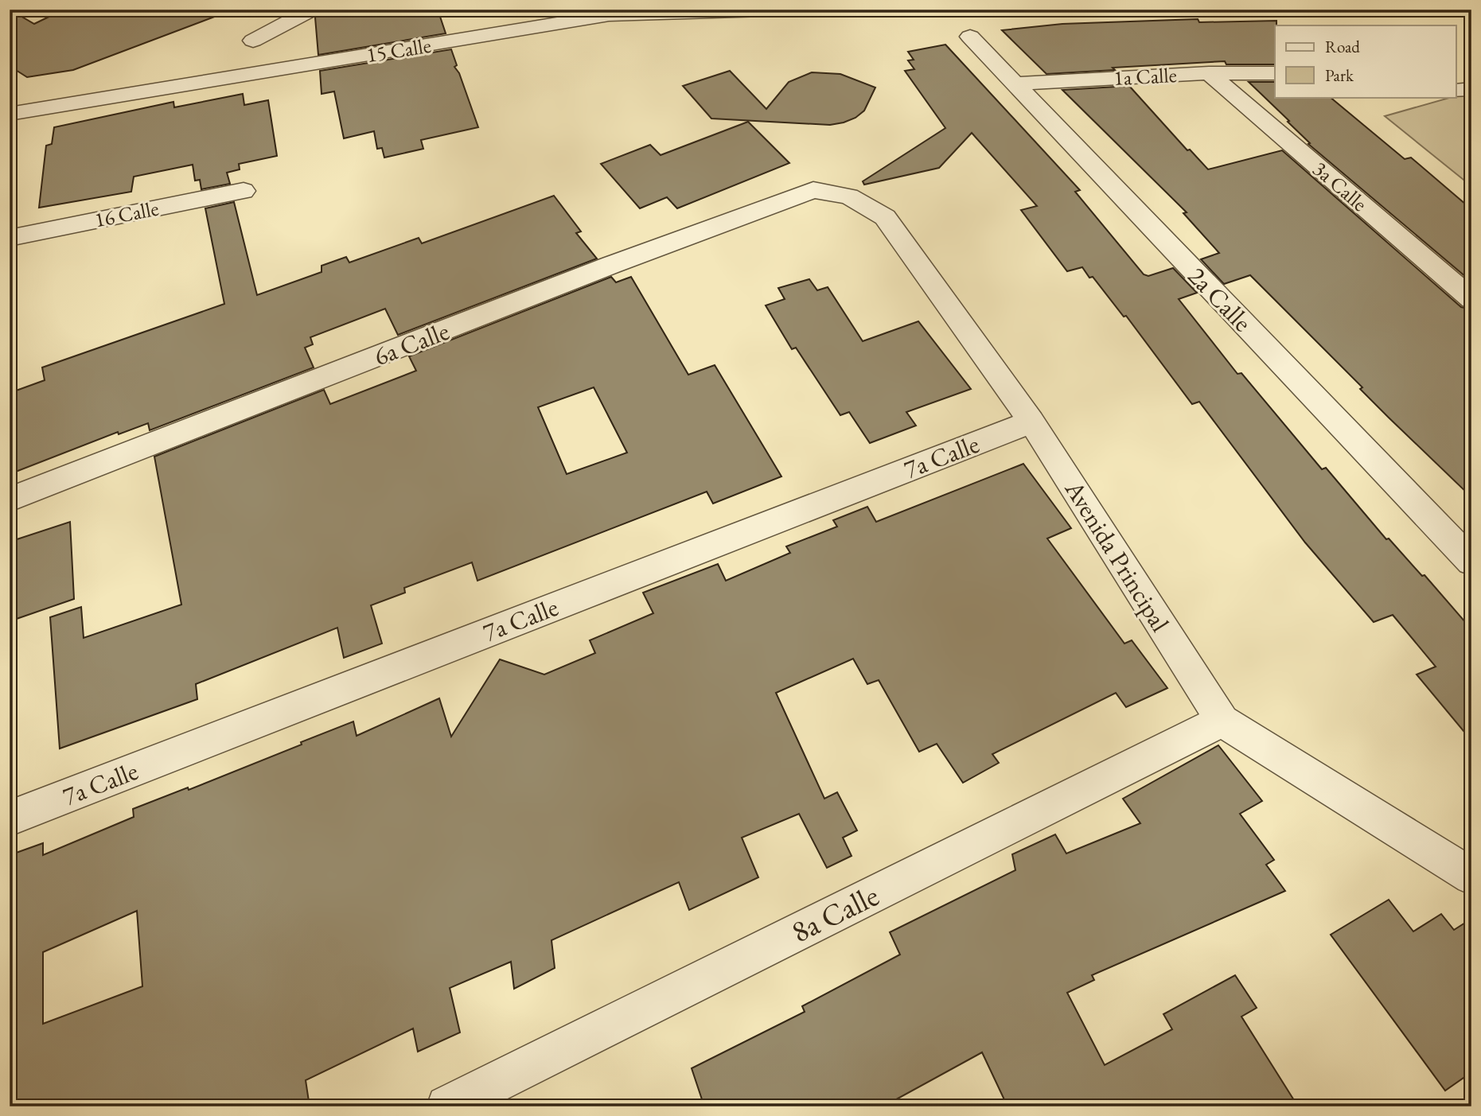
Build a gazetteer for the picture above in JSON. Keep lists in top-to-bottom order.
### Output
{
  "streets": {
    "street": [
      "15 Calle",
      "1a Calle",
      "3a Calle",
      "16 Calle",
      "2a Calle",
      "6a Calle",
      "7a Calle",
      "Avenida Principal",
      "8a Calle"
    ]
  },
  "crossings": [
    ["1a Calle", "3a Calle"],
    ["1a Calle", "2a Calle"],
    ["6a Calle", "Avenida Principal"],
    ["7a Calle", "Avenida Principal"],
    ["Avenida Principal", "8a Calle"]
  ],
  "legend": ["Road", "Park"]
}
